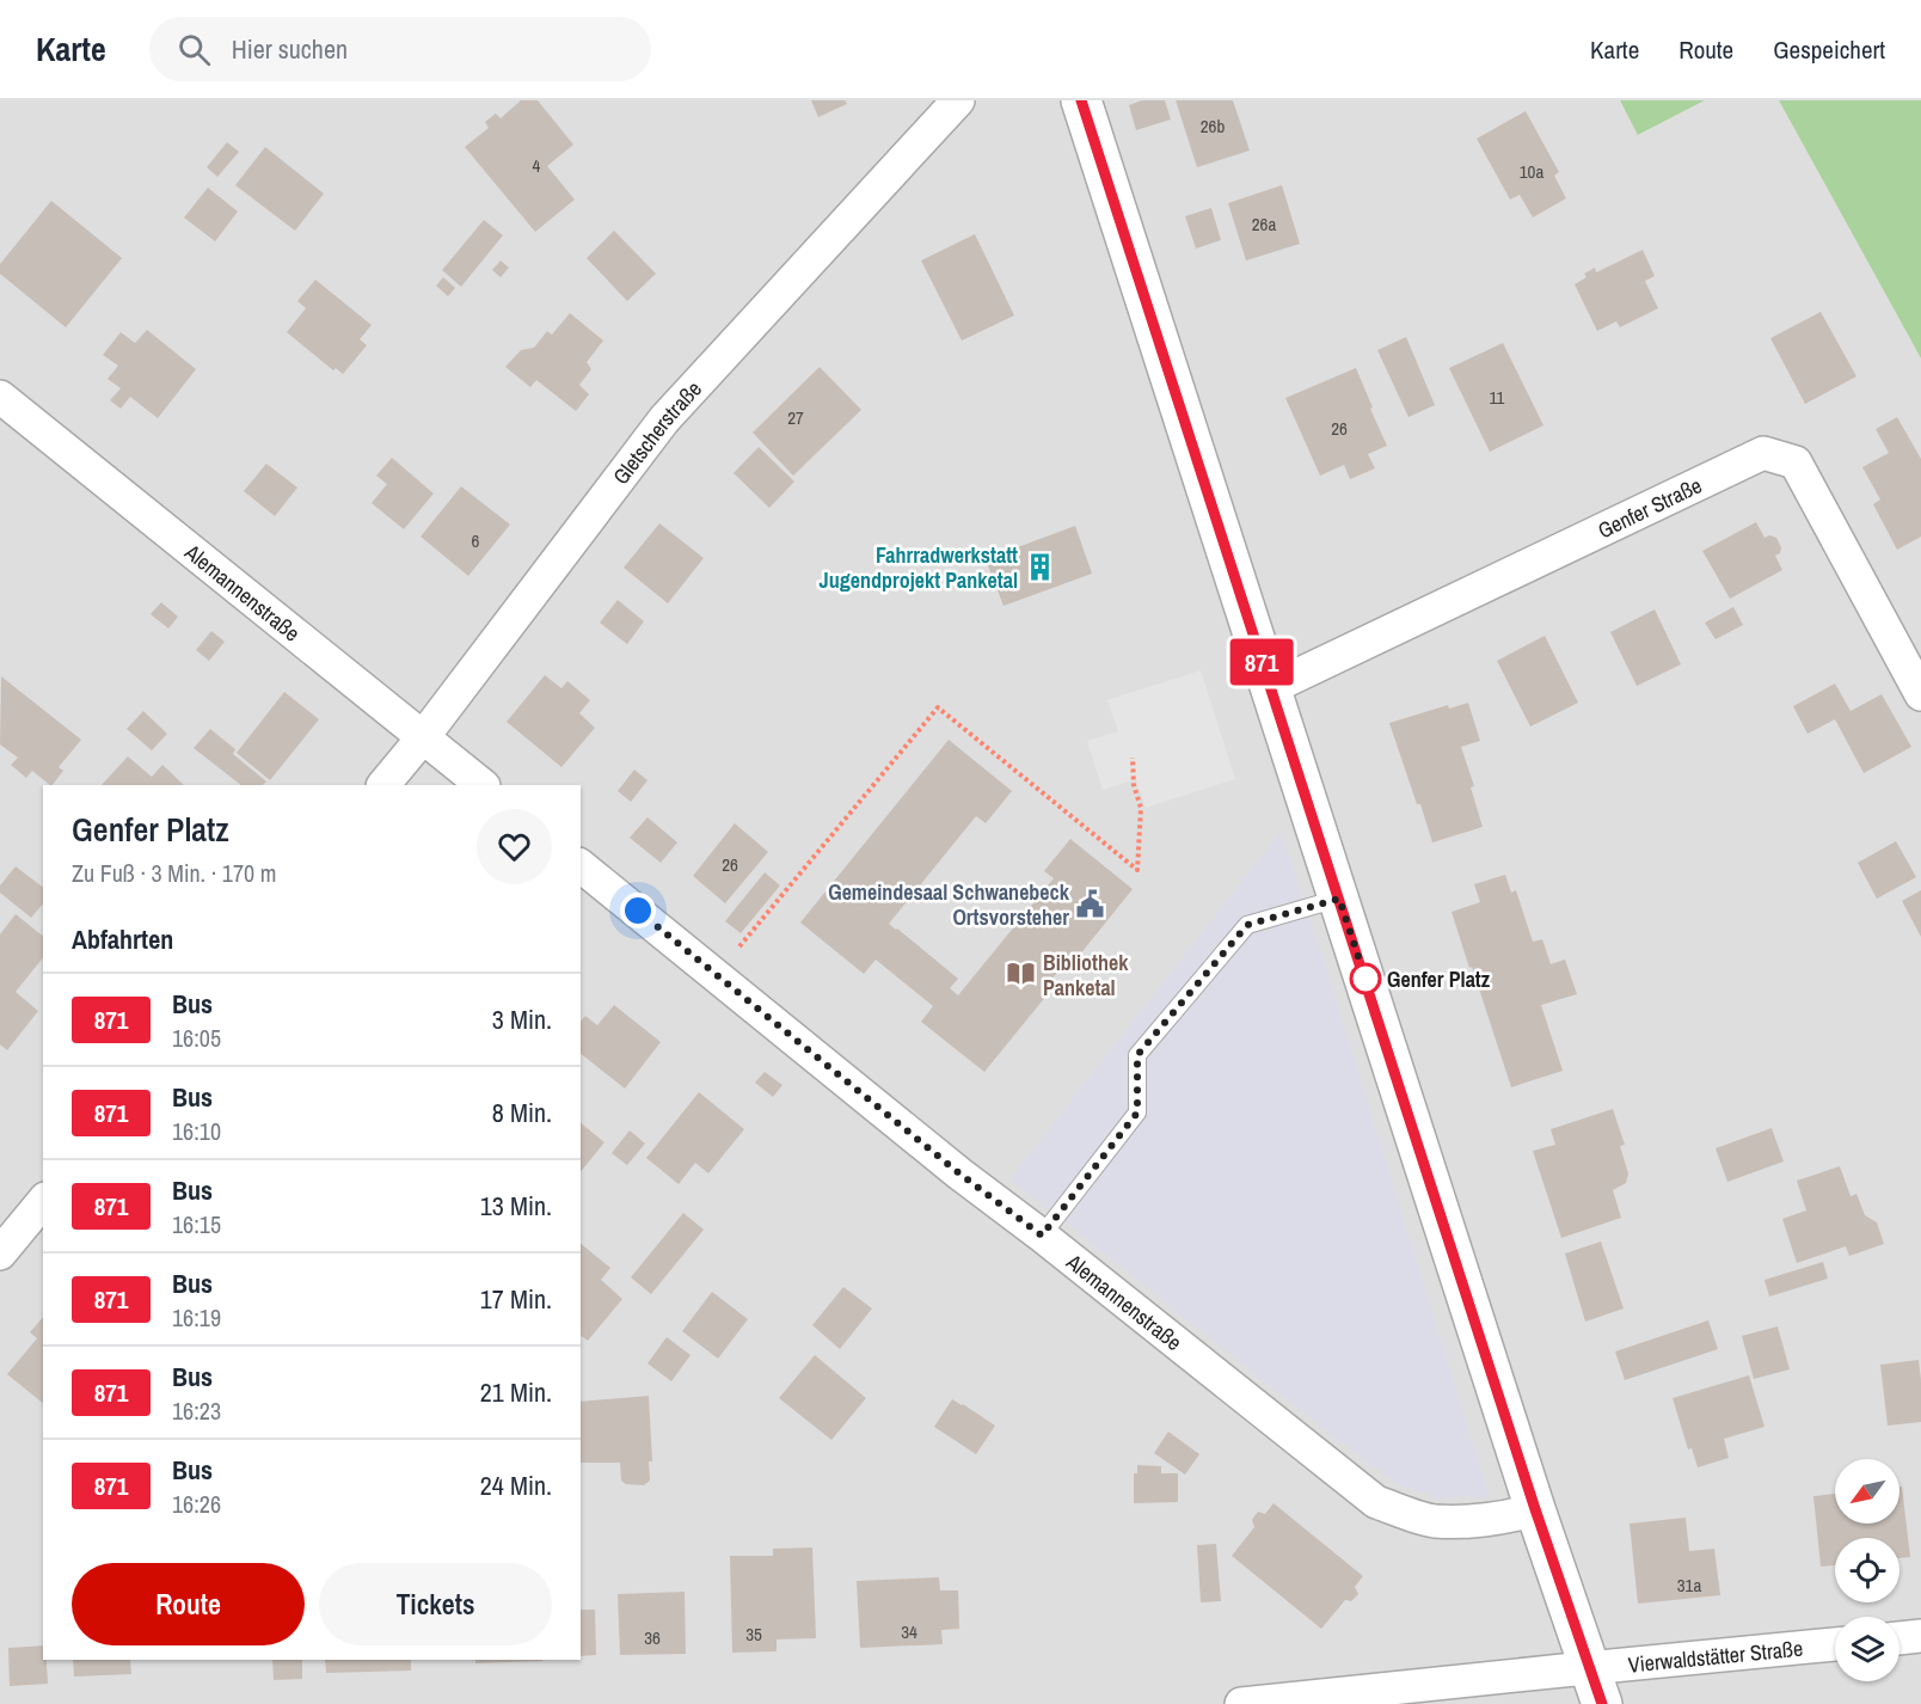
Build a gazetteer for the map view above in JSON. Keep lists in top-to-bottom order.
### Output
{
  "streets": {
    "street": [
      "Gletscherstraße",
      "Genfer Straße",
      "Alemannenstraße",
      "Vierwaldstätter Straße"
    ]
  },
  "crossings": [
    ["Gletscherstraße", "Alemannenstraße"]
  ],
  "places": {
    "building": ["Fahrradwerkstatt Jugendprojekt Panketal"],
    "public building": ["Gemeindesaal Schwanebeck Ortsvorsteher"],
    "library": ["Bibliothek Panketal"],
    "other": ["Genfer Platz"]
  },
  "lines": ["bus line 871"],
  "house_numbers": [
    "26b",
    "4",
    "10a",
    "26a",
    "11",
    "27",
    "26",
    "6",
    "26",
    "31a",
    "34",
    "35",
    "36"
  ],
  "north": "bottom left",
  "page": {
    "header": "Karte",
    "search": "Hier suchen",
    "nav": ["Karte", "Route", "Gespeichert"],
    "on_map": "871",
    "heading": [
      ["Genfer Platz", "Zu Fuß · 3 Min. · 170 m"],
      "Abfahrten"
    ],
    "list": [
      {
        "mark": "871",
        "name": "Bus",
        "note": "16:05",
        "value": "3 Min."
      },
      {
        "mark": "871",
        "name": "Bus",
        "note": "16:10",
        "value": "8 Min."
      },
      {
        "mark": "871",
        "name": "Bus",
        "note": "16:15",
        "value": "13 Min."
      },
      {
        "mark": "871",
        "name": "Bus",
        "note": "16:19",
        "value": "17 Min."
      },
      {
        "mark": "871",
        "name": "Bus",
        "note": "16:23",
        "value": "21 Min."
      },
      {
        "mark": "871",
        "name": "Bus",
        "note": "16:26",
        "value": "24 Min."
      }
    ],
    "buttons": ["Route", "Tickets"]
  }
}
